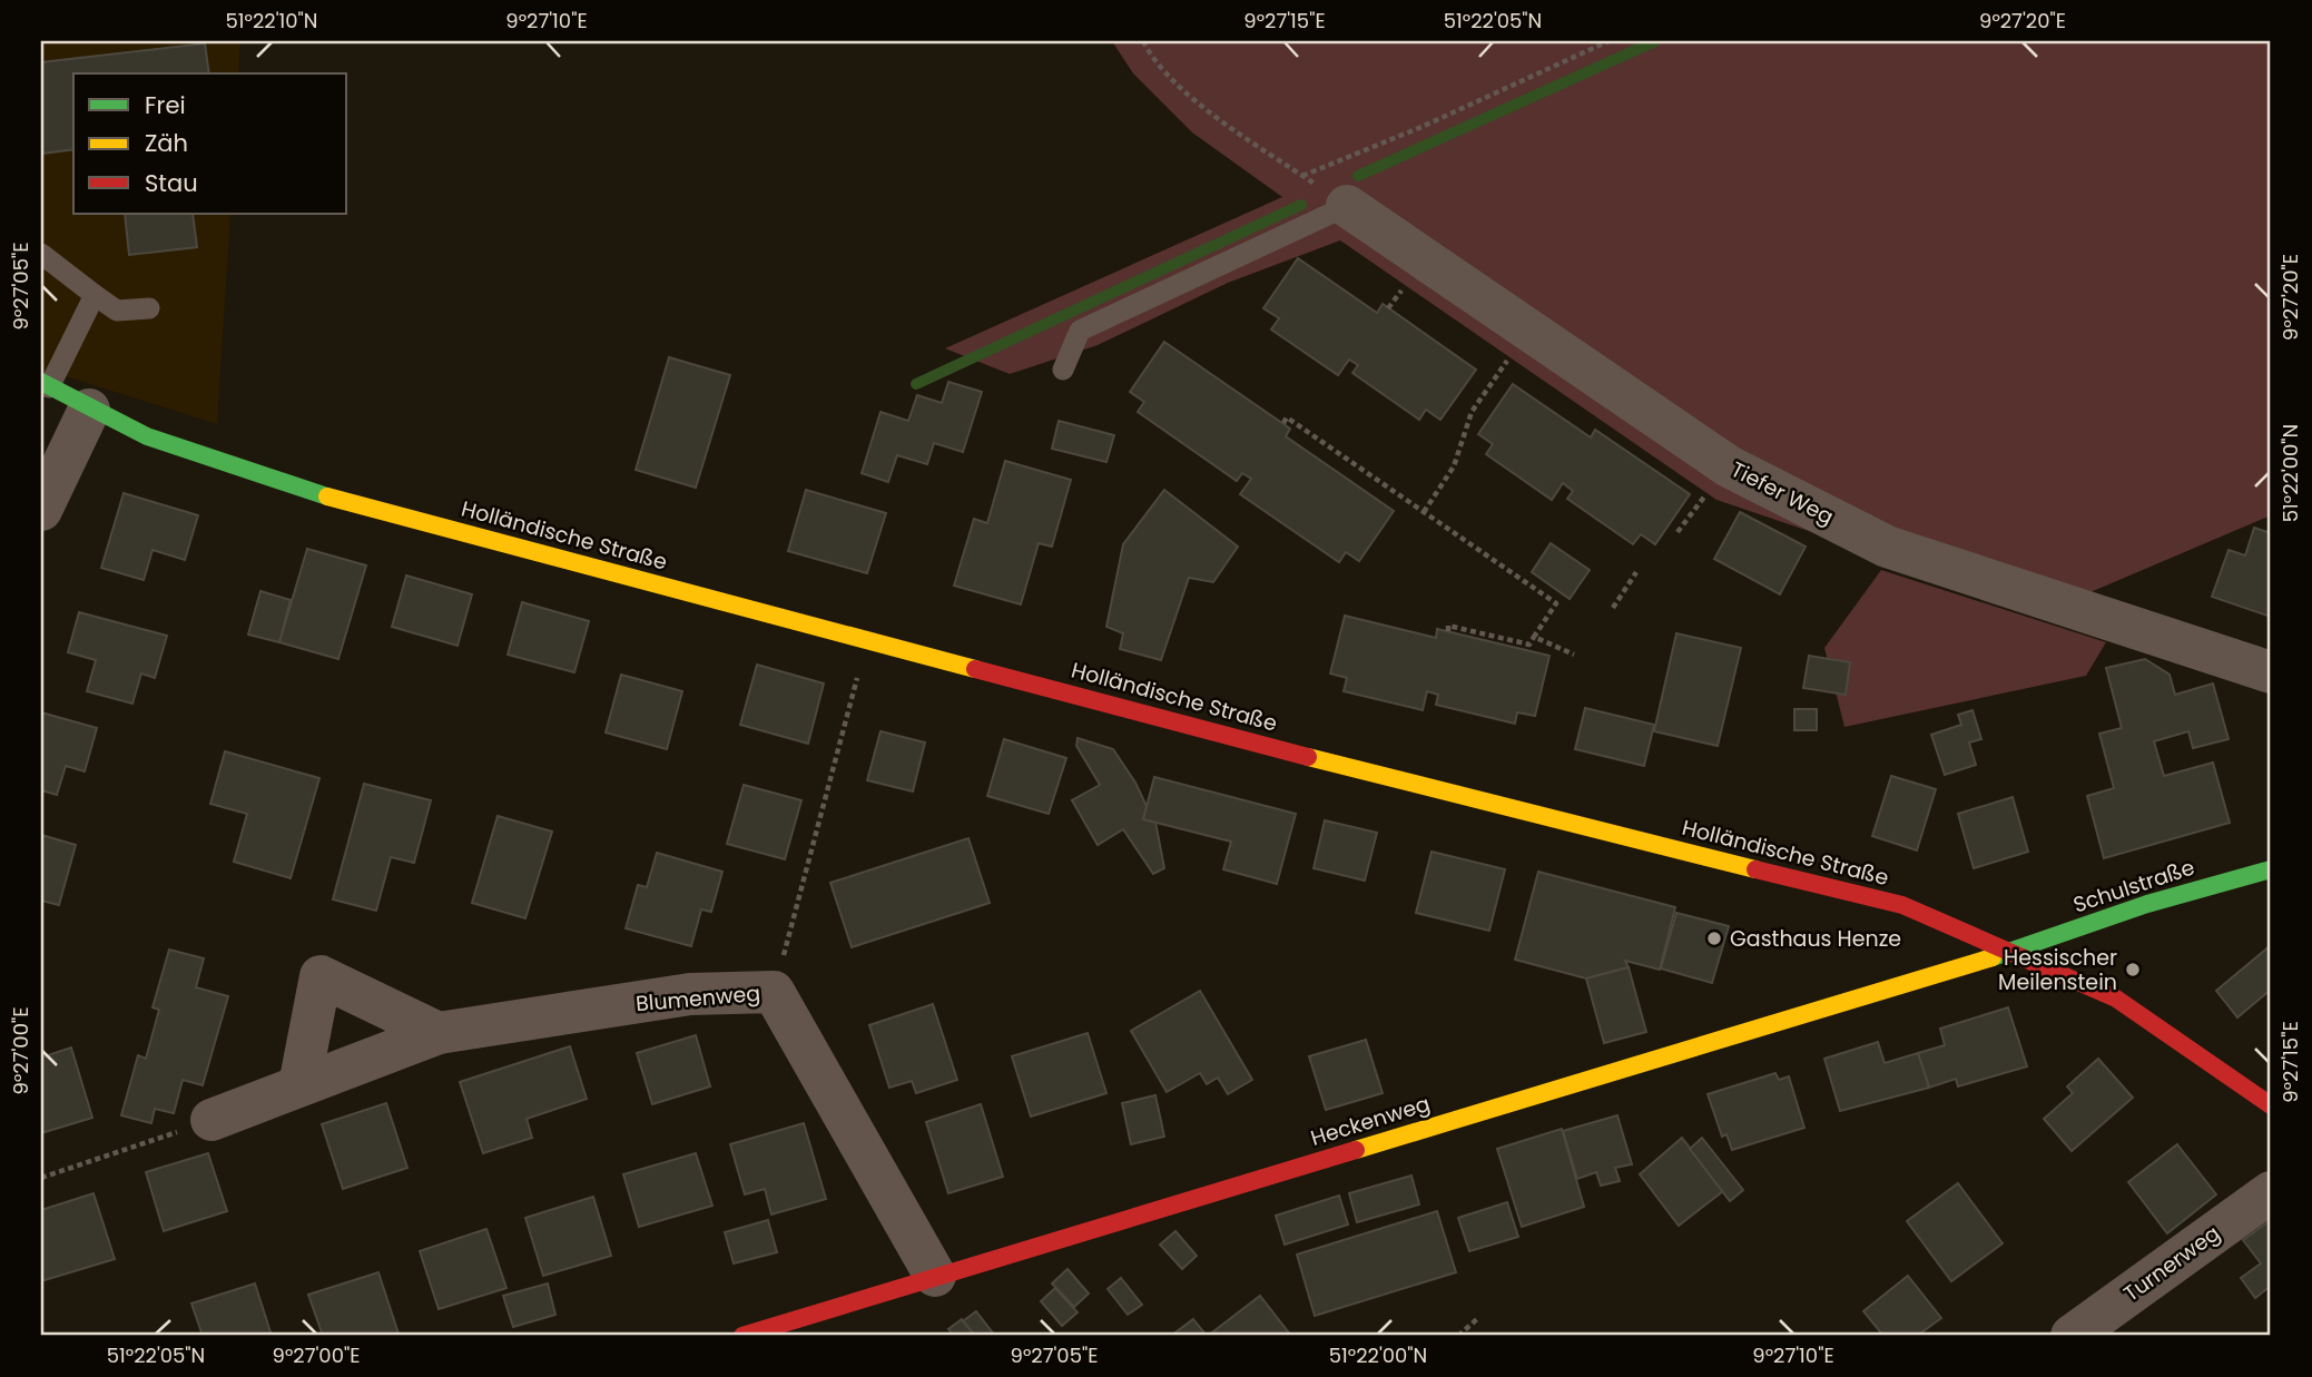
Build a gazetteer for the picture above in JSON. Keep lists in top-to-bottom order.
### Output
{
  "streets": {
    "street": [
      "Tiefer Weg",
      "Holländische Straße",
      "Schulstraße",
      "Blumenweg",
      "Heckenweg",
      "Turnerweg"
    ]
  },
  "crossings": [
    ["Holländische Straße", "Schulstraße"],
    ["Holländische Straße", "Heckenweg"],
    ["Schulstraße", "Heckenweg"],
    ["Blumenweg", "Heckenweg"]
  ],
  "places": ["Gasthaus Henze", "Hessischer Meilenstein"],
  "legend": ["Frei", "Zäh", "Stau"],
  "coordinates": [
    "51°22'10\"N",
    "9°27'10\"E",
    "9°27'15\"E",
    "51°22'05\"N",
    "9°27'20\"E",
    "9°27'05\"E",
    "51°22'00\"N",
    "9°27'00\"E"
  ]
}
